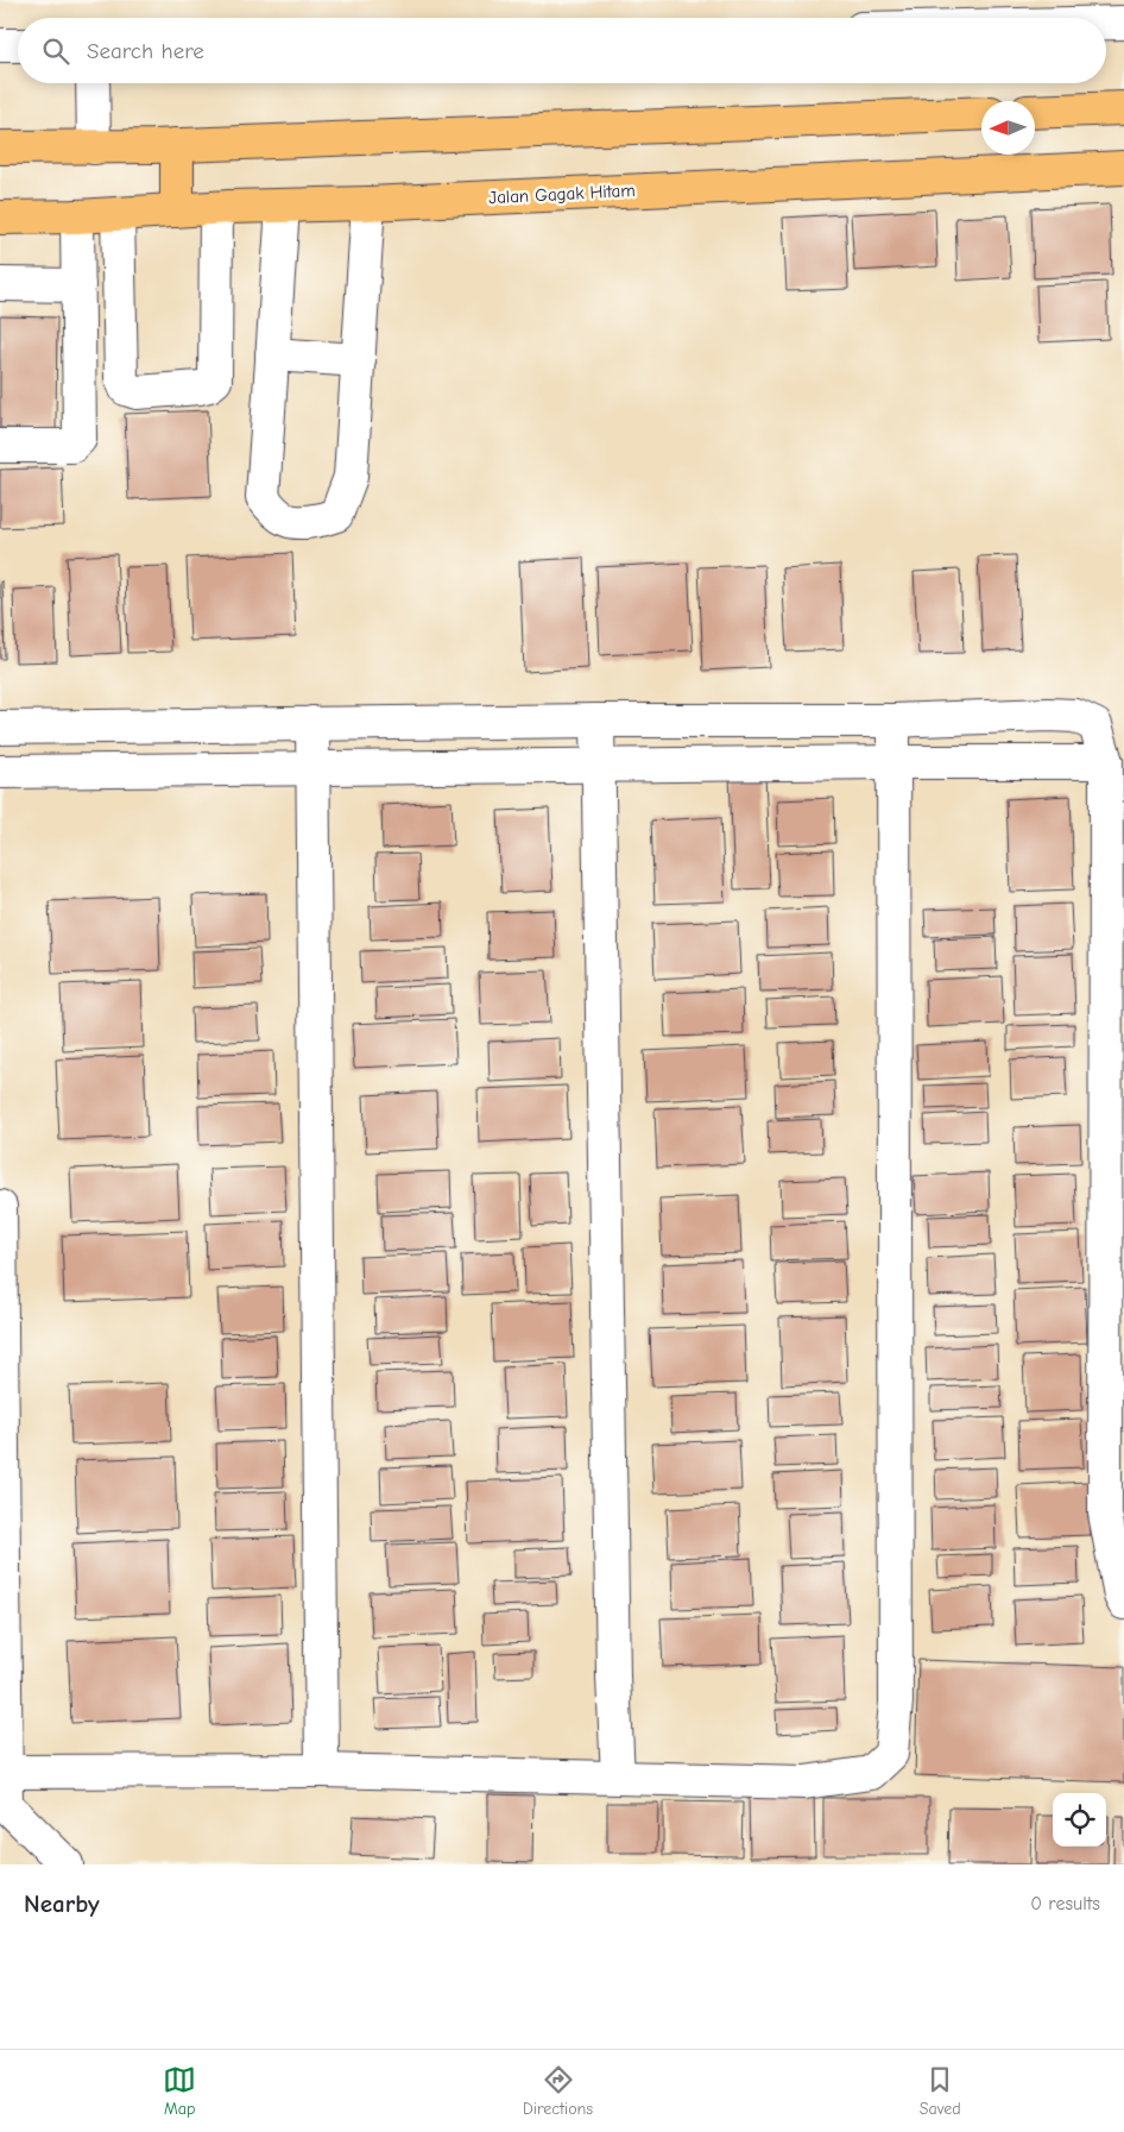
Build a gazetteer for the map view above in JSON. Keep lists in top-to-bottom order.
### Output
{
  "streets": {
    "highway": ["Jalan Gagak Hitam"]
  },
  "north": "left",
  "page": {
    "search": "Search here",
    "heading": ["Nearby", "0 results"],
    "nav": ["Map", "Directions", "Saved"]
  }
}
